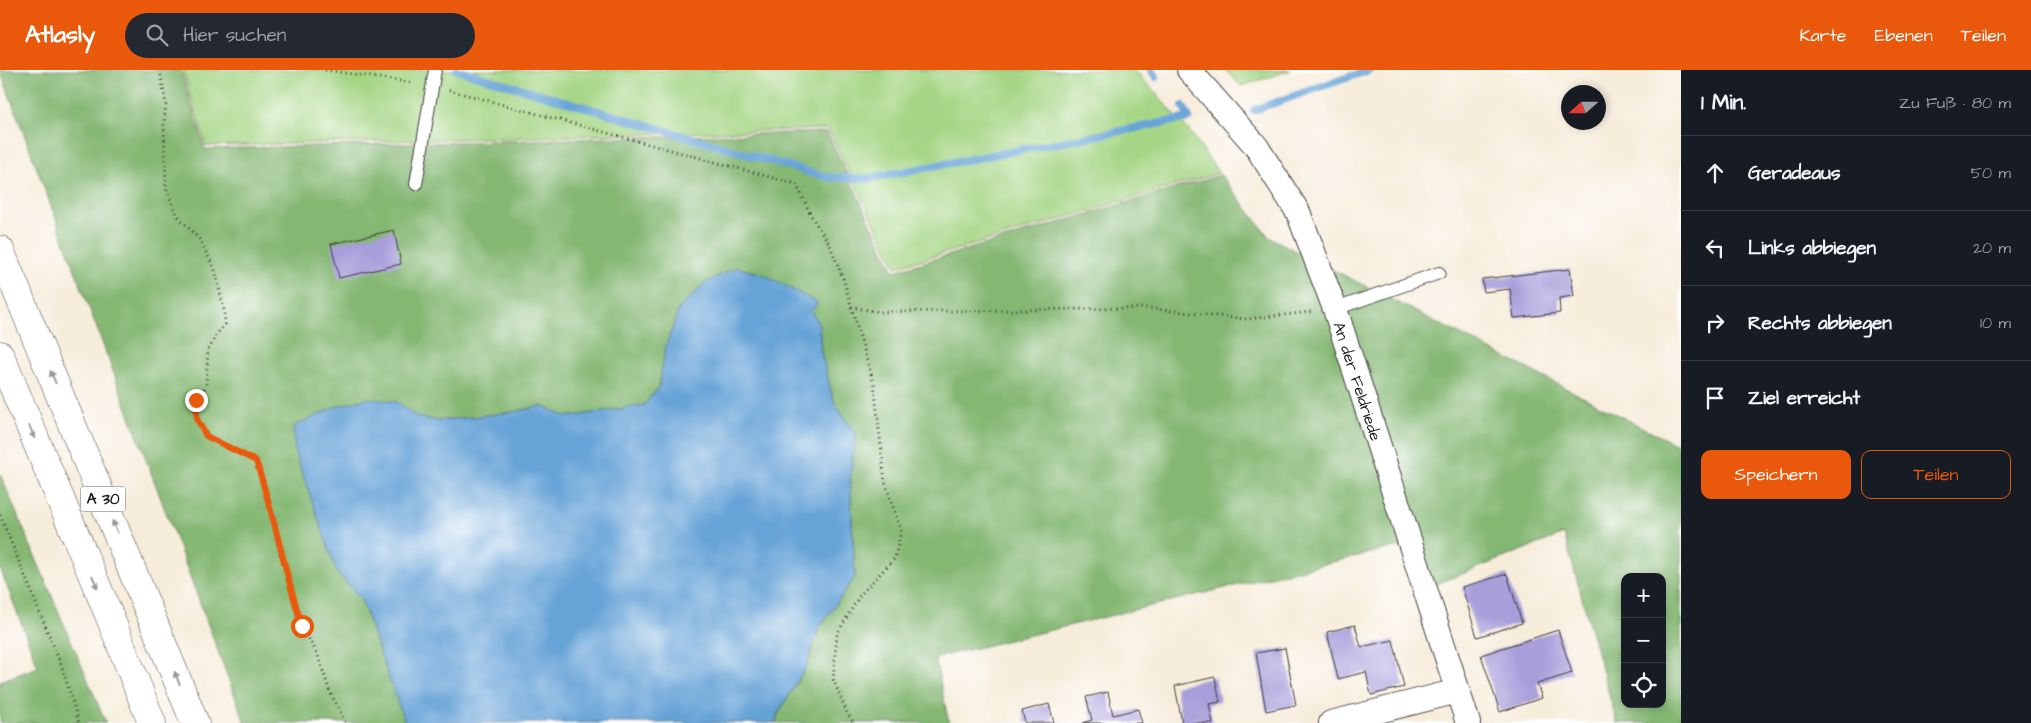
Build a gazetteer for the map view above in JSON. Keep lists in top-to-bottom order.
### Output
{
  "streets": {
    "highway": ["A 30"],
    "street": ["An der Feldriede"]
  },
  "north": "left",
  "page": {
    "header": "Atlasly",
    "search": "Hier suchen",
    "nav": ["Karte", "Ebenen", "Teilen"],
    "heading": ["1 Min.", "Zu Fuß · 80 m"],
    "list": [
      ["Geradeaus", "50 m"],
      ["Links abbiegen", "20 m"],
      ["Rechts abbiegen", "10 m"],
      "Ziel erreicht"
    ],
    "buttons": ["Speichern", "Teilen"],
    "map_buttons": ["+", "−"]
  }
}
